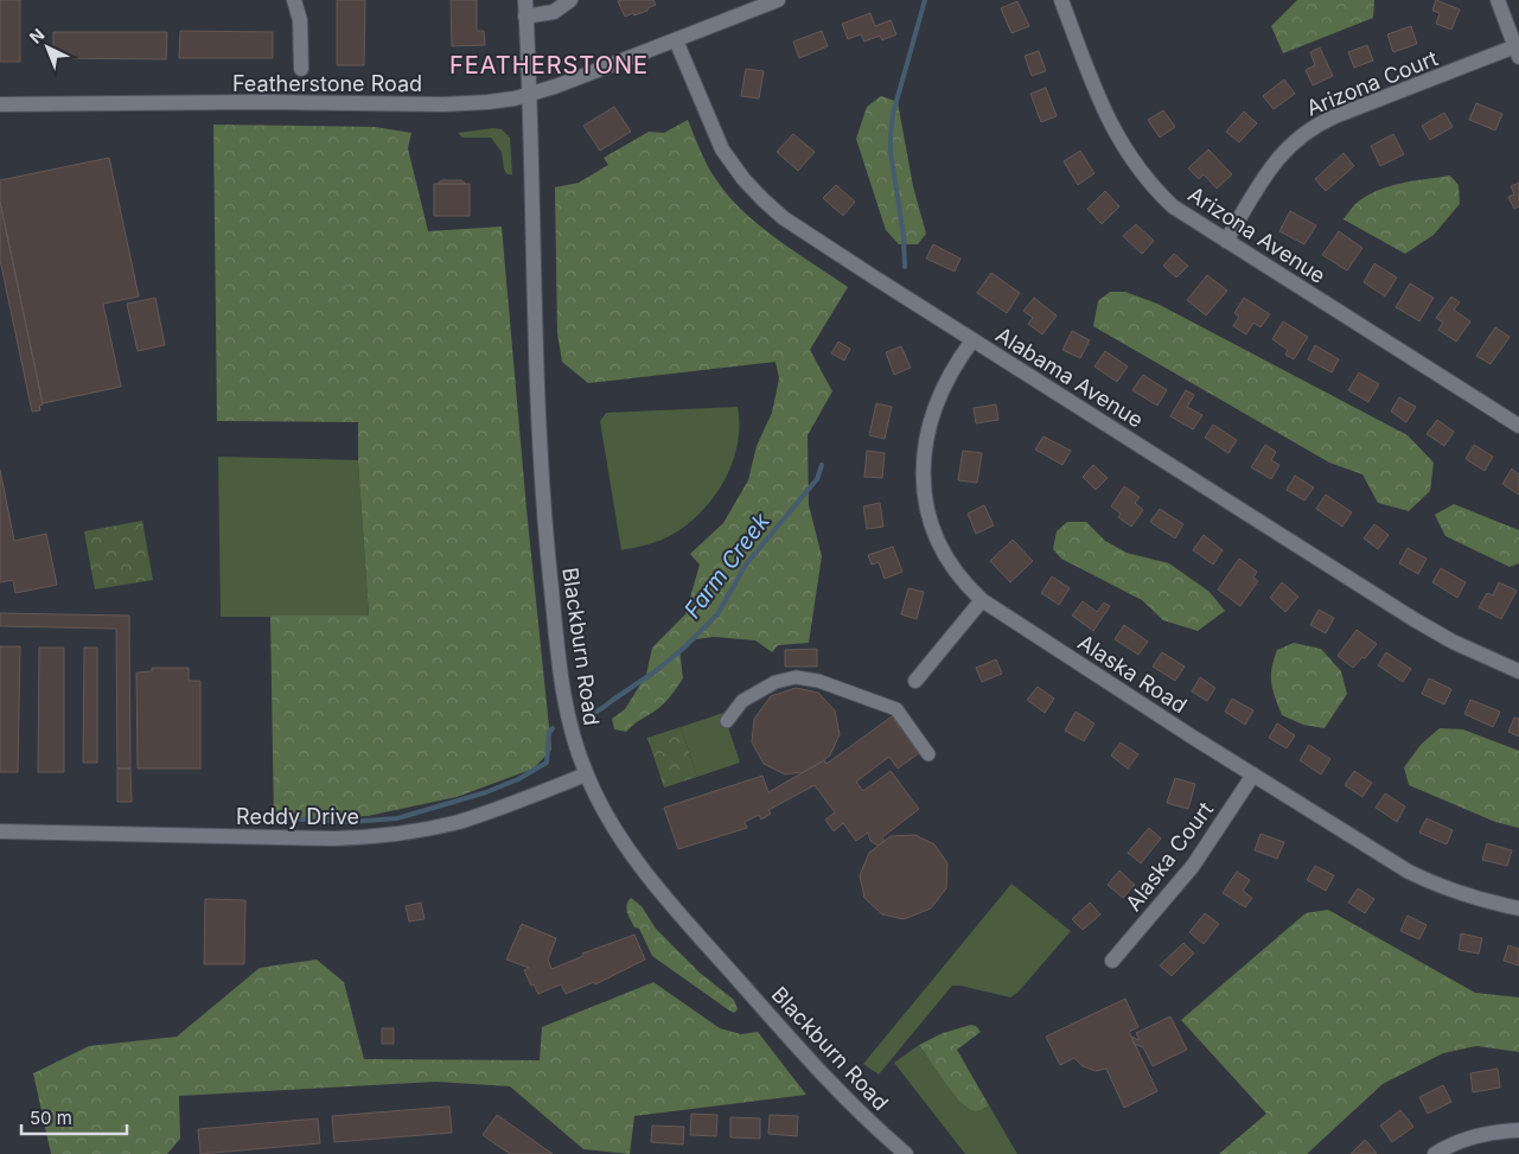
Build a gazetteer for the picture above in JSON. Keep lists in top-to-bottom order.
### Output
{
  "streets": {
    "street": [
      "Featherstone Road",
      "Arizona Court",
      "Arizona Avenue",
      "Alabama Avenue",
      "Blackburn Road",
      "Alaska Road",
      "Reddy Drive",
      "Alaska Court"
    ]
  },
  "crossings": [
    ["Featherstone Road", "Alabama Avenue"],
    ["Featherstone Road", "Blackburn Road"],
    ["Arizona Court", "Arizona Avenue"],
    ["Alabama Avenue", "Alaska Road"],
    ["Blackburn Road", "Reddy Drive"],
    ["Alaska Road", "Alaska Court"]
  ],
  "districts": ["FEATHERSTONE"],
  "water": ["Farm Creek"],
  "scale_bar": "50 m",
  "north": "top left"
}
